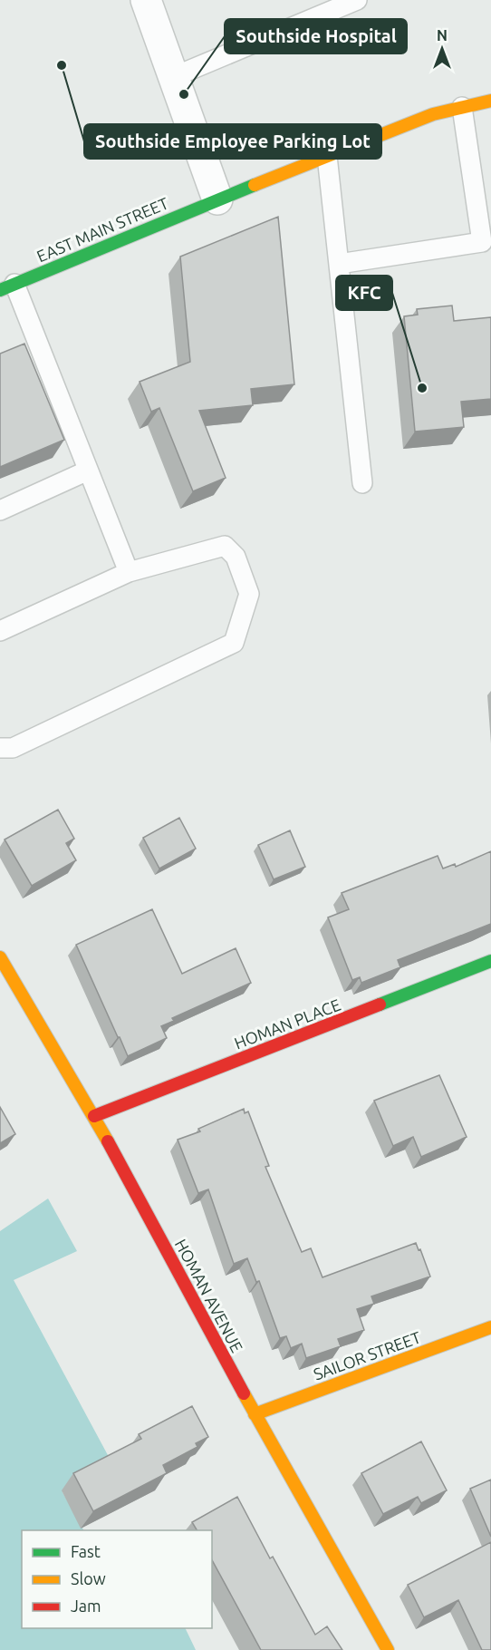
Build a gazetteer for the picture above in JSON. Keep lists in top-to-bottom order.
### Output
{
  "streets": {
    "street": [
      "EAST MAIN STREET",
      "HOMAN PLACE",
      "HOMAN AVENUE",
      "SAILOR STREET"
    ]
  },
  "crossings": [
    ["HOMAN PLACE", "HOMAN AVENUE"],
    ["HOMAN AVENUE", "SAILOR STREET"]
  ],
  "places": ["Southside Employee Parking Lot", "Southside Hospital", "KFC"],
  "legend": ["Fast", "Slow", "Jam"],
  "north": "top"
}
